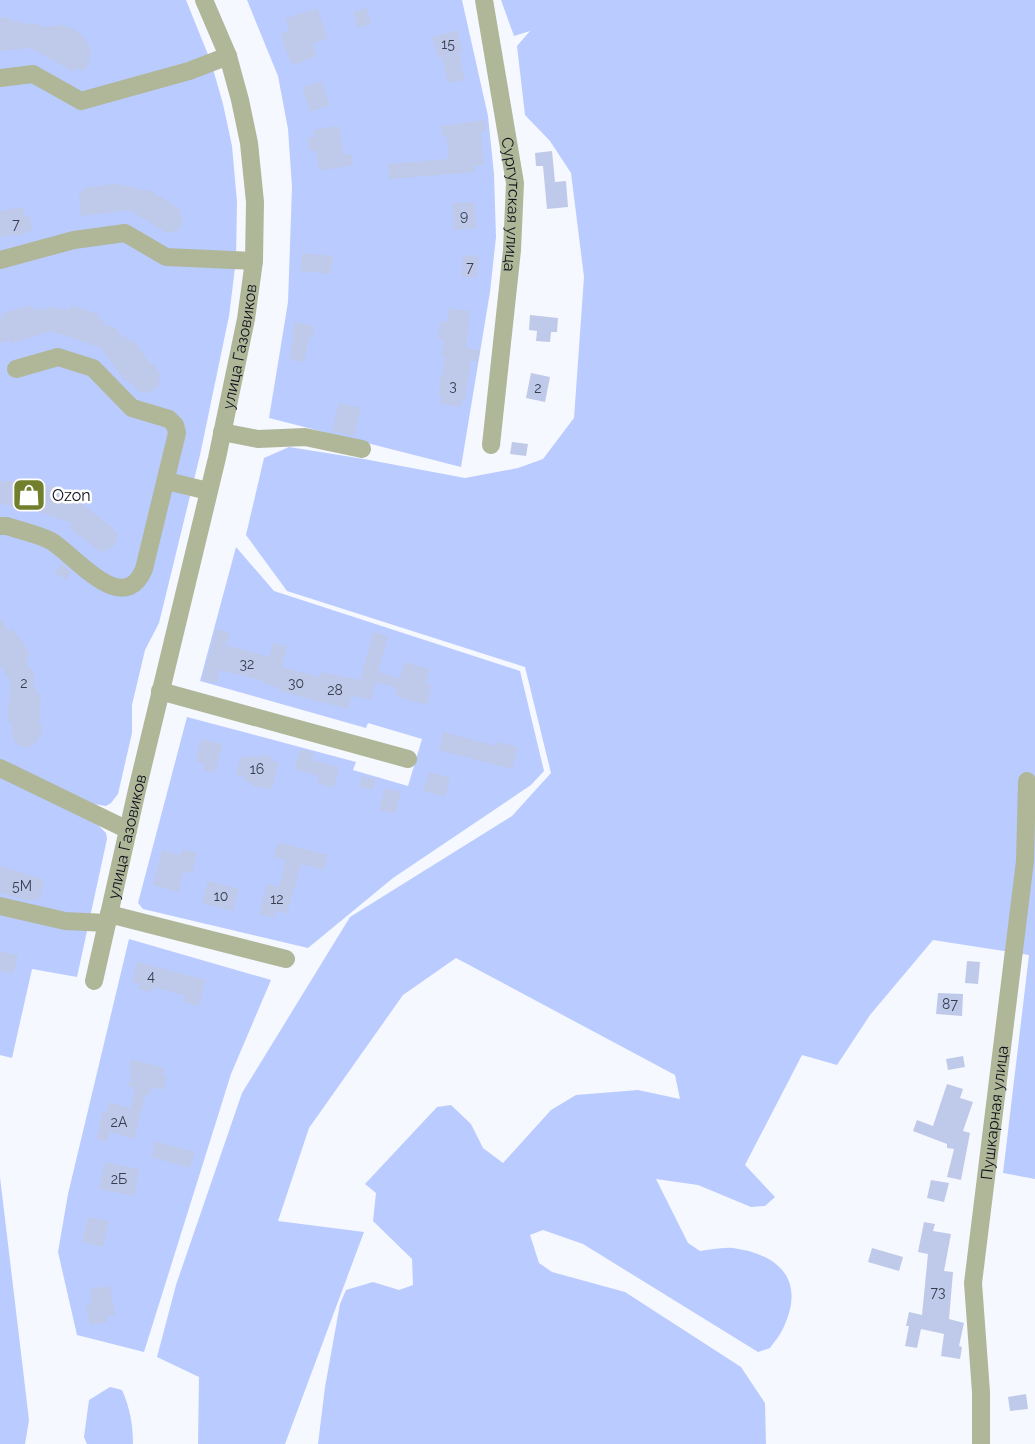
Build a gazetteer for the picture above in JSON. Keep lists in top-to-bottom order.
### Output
{
  "streets": {
    "street": ["Сургутская улица", "улица Газовиков", "Пушкарная улица"]
  },
  "places": {
    "shop": ["Ozon"]
  },
  "house_numbers": [
    "15",
    "9",
    "7",
    "7",
    "3",
    "2",
    "32",
    "2",
    "30",
    "28",
    "16",
    "5М",
    "10",
    "12",
    "4",
    "87",
    "2А",
    "2Б",
    "73"
  ]
}
